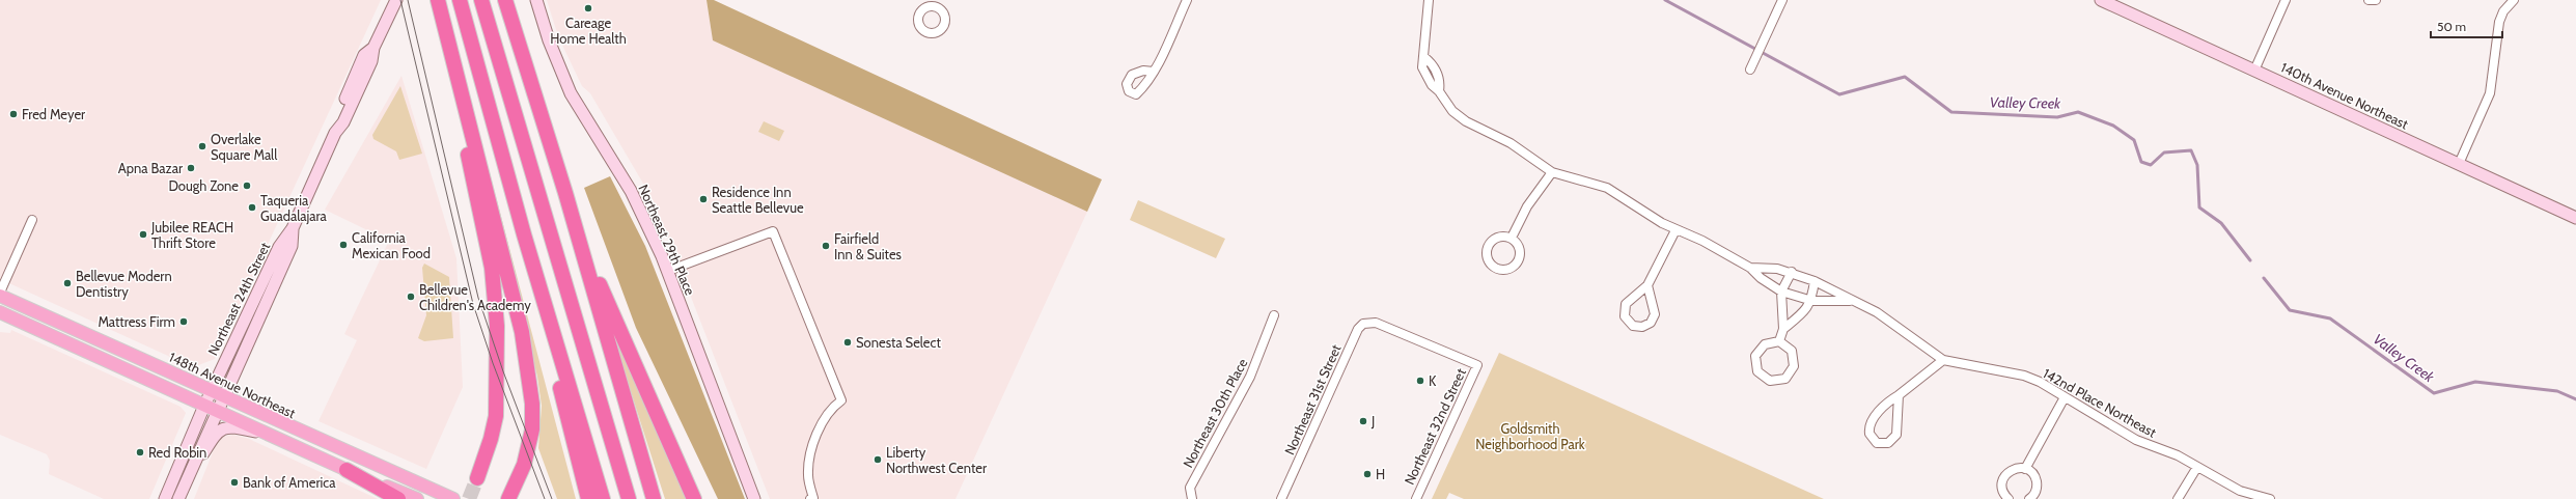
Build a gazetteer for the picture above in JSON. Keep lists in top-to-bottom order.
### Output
{
  "streets": {
    "main road": ["148th Avenue Northeast"],
    "street": [
      "140th Avenue Northeast",
      "Northeast 29th Place",
      "Northeast 24th Street",
      "Northeast 31st Street",
      "142nd Place Northeast",
      "Northeast 30th Place",
      "Northeast 32nd Street"
    ]
  },
  "crossings": [
    ["Northeast 24th Street", "148th Avenue Northeast"],
    ["Northeast 31st Street", "Northeast 32nd Street"]
  ],
  "water": ["Valley Creek"],
  "parks": ["Goldsmith Neighborhood Park"],
  "places": [
    "Careage Home Health",
    "Fred Meyer",
    "Overlake Square Mall",
    "Apna Bazar",
    "Dough Zone",
    "Residence Inn Seattle Bellevue",
    "Taqueria Guadalajara",
    "Jubilee REACH Thrift Store",
    "California Mexican Food",
    "Fairfield Inn & Suites",
    "Bellevue Modern Dentistry",
    "Bellevue Children's Academy",
    "Mattress Firm",
    "Sonesta Select",
    "K",
    "J",
    "Red Robin",
    "Liberty Northwest Center",
    "H",
    "Bank of America"
  ],
  "scale_bar": "50 m"
}
